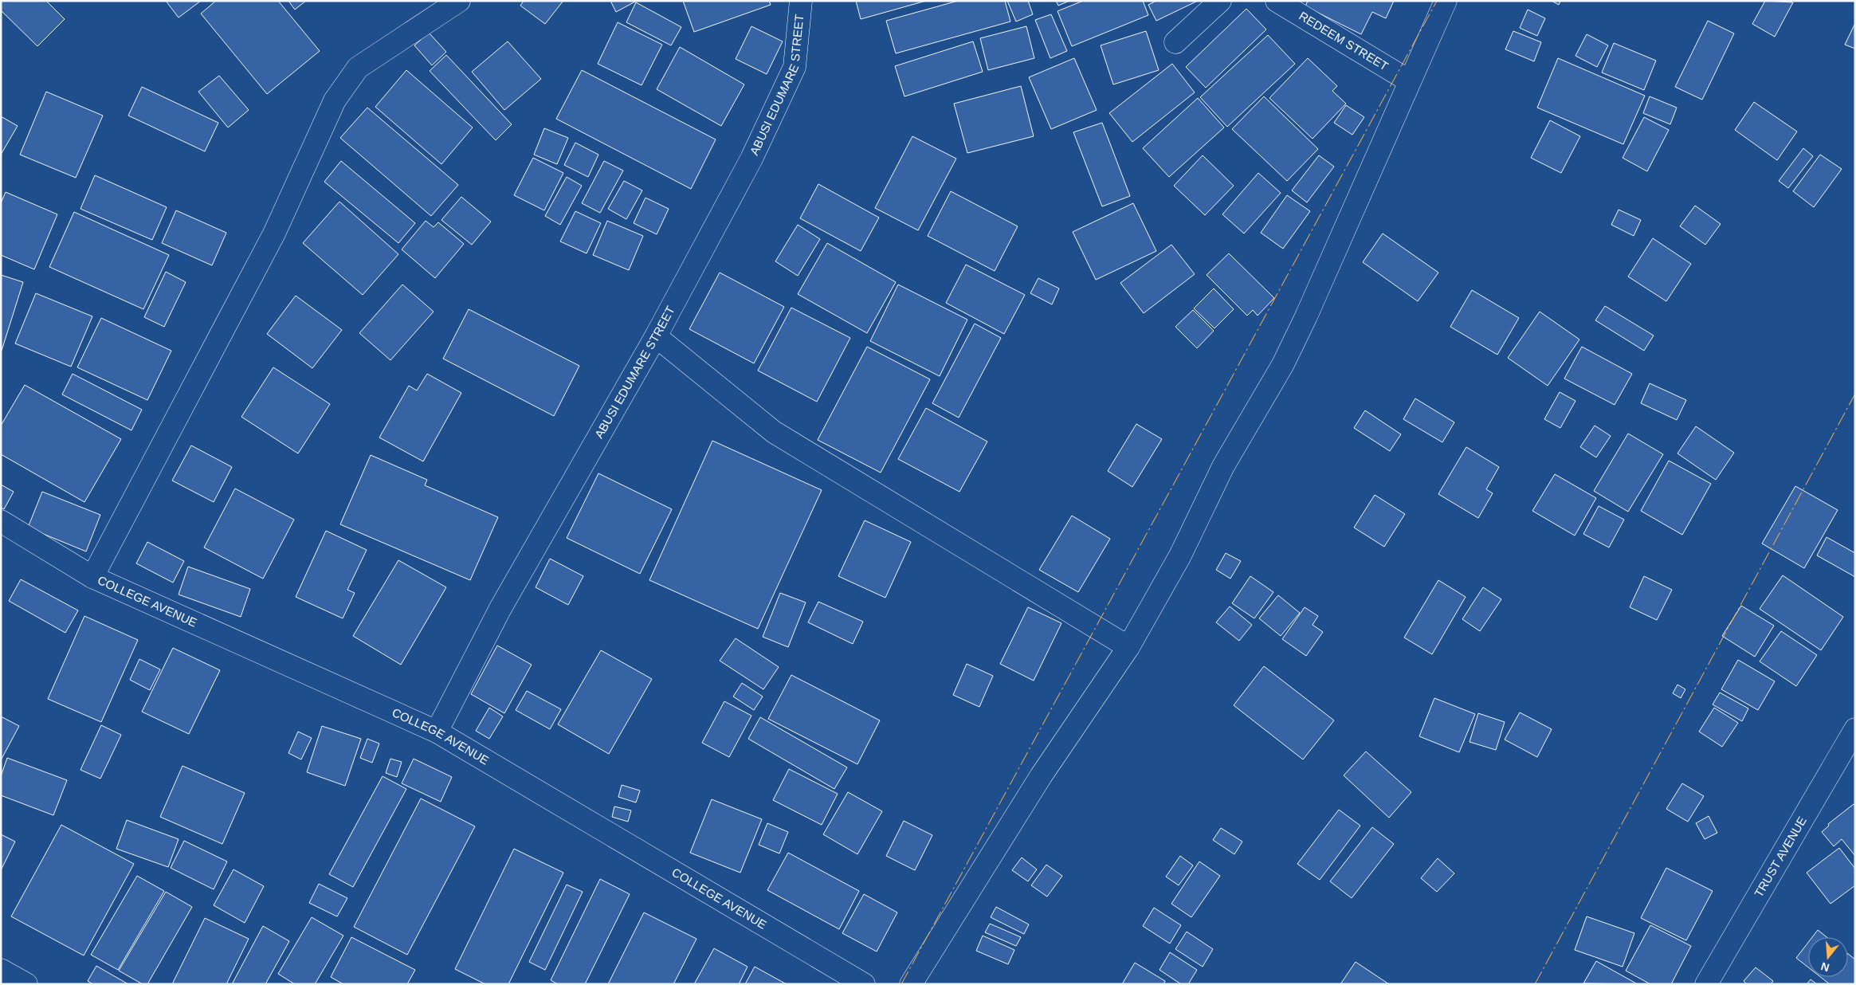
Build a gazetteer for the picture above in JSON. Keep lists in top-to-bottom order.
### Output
{
  "streets": {
    "street": [
      "REDEEM STREET",
      "ABUSI EDUMARE STREET",
      "COLLEGE AVENUE",
      "TRUST AVENUE"
    ]
  },
  "crossings": [
    ["ABUSI EDUMARE STREET", "COLLEGE AVENUE"]
  ],
  "north": "bottom"
}
